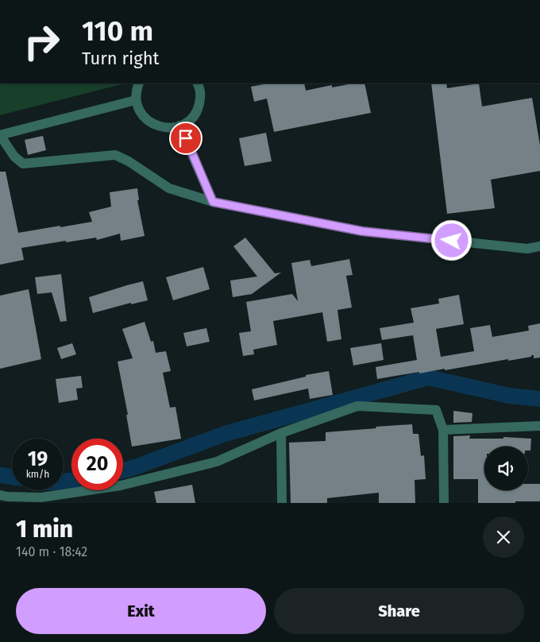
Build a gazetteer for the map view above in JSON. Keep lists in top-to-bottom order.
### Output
{
  "page": {
    "turn": ["110 m", "Turn right"],
    "speed": "19 km/h",
    "limit": "20",
    "heading": ["1 min", "140 m · 18:42"],
    "buttons": ["Exit", "Share"]
  }
}
